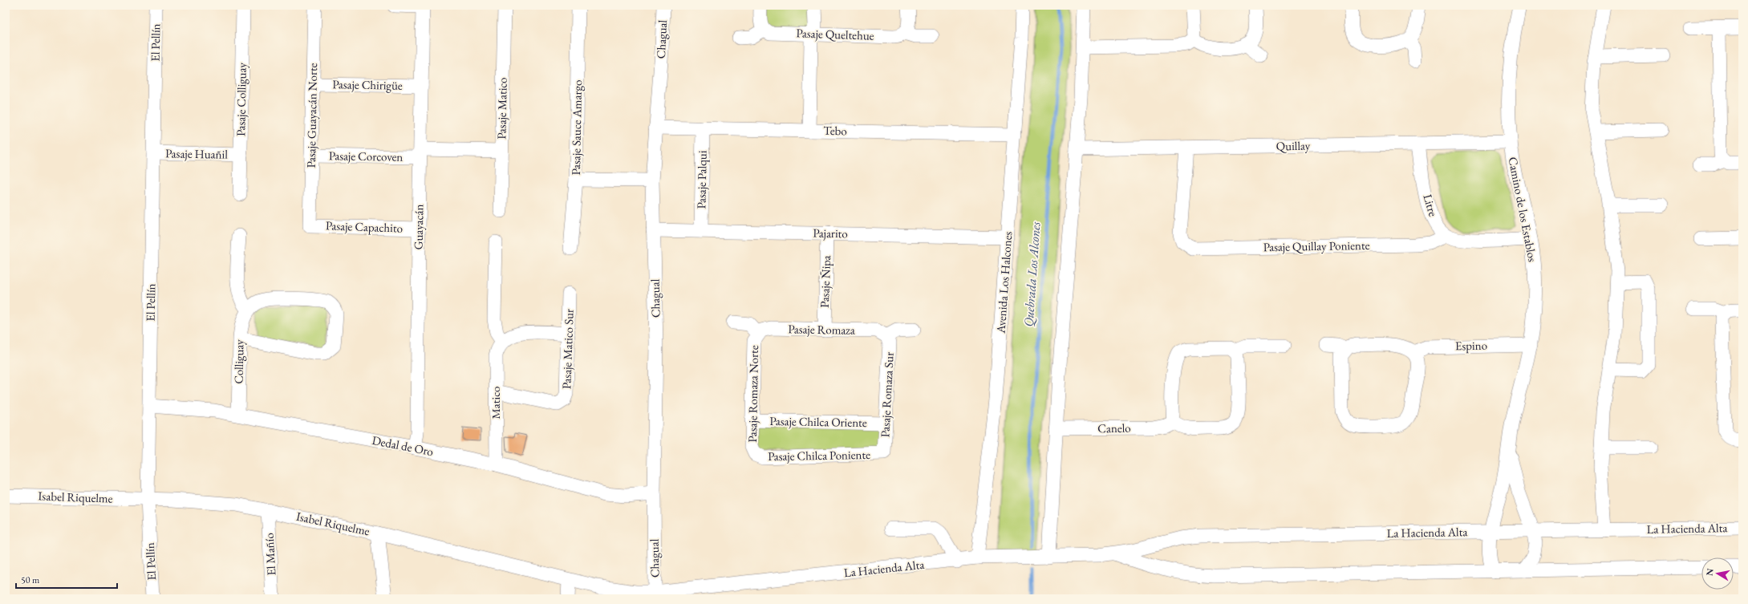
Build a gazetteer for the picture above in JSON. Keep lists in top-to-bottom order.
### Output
{
  "streets": {
    "street": [
      "Pasaje Queltehue",
      "Chagual",
      "El Pellín",
      "Pasaje Chirigüe",
      "Pasaje Colliguay",
      "Pasaje Matico",
      "Pasaje Guayacán Norte",
      "Pasaje Sauce Amargo",
      "Tebo",
      "Quillay",
      "Pasaje Huañil",
      "Pasaje Corcoven",
      "Pasaje Palqui",
      "Litre",
      "Camino de los Establos",
      "Pasaje Capachito",
      "Guayacán",
      "Pajarito",
      "Pasaje Quillay Poniente",
      "Pasaje Ñipa",
      "Avenida Los Halcones",
      "Pasaje Romaza",
      "Espino",
      "Pasaje Matico Sur",
      "Colliguay",
      "Pasaje Romaza Norte",
      "Pasaje Romaza Sur",
      "Matico",
      "Pasaje Chilca Oriente",
      "Canelo",
      "Dedal de Oro",
      "Pasaje Chilca Poniente",
      "Isabel Riquelme",
      "La Hacienda Alta",
      "El Mañío"
    ]
  },
  "crossings": [
    ["Chagual", "Tebo"],
    ["Chagual", "Pajarito"],
    ["Chagual", "Dedal de Oro"],
    ["Chagual", "Isabel Riquelme"],
    ["Chagual", "La Hacienda Alta"],
    ["El Pellín", "Pasaje Huañil"],
    ["El Pellín", "Dedal de Oro"],
    ["El Pellín", "Isabel Riquelme"],
    ["Pasaje Chirigüe", "Pasaje Guayacán Norte"],
    ["Pasaje Chirigüe", "Guayacán"],
    ["Pasaje Colliguay", "Pasaje Huañil"],
    ["Pasaje Matico", "Pasaje Corcoven"],
    ["Pasaje Guayacán Norte", "Pasaje Corcoven"],
    ["Pasaje Guayacán Norte", "Pasaje Capachito"],
    ["Tebo", "Pasaje Palqui"],
    ["Tebo", "Avenida Los Halcones"],
    ["Quillay", "Litre"],
    ["Quillay", "Camino de los Establos"],
    ["Quillay", "Pasaje Quillay Poniente"],
    ["Pasaje Corcoven", "Guayacán"],
    ["Pasaje Palqui", "Pajarito"],
    ["Litre", "Pasaje Quillay Poniente"],
    ["Camino de los Establos", "Espino"],
    ["Camino de los Establos", "La Hacienda Alta"],
    ["Pasaje Capachito", "Guayacán"],
    ["Guayacán", "Dedal de Oro"],
    ["Pajarito", "Pasaje Ñipa"],
    ["Pajarito", "Avenida Los Halcones"],
    ["Pasaje Ñipa", "Pasaje Romaza"],
    ["Avenida Los Halcones", "La Hacienda Alta"],
    ["Pasaje Romaza", "Pasaje Romaza Norte"],
    ["Pasaje Romaza", "Pasaje Romaza Sur"],
    ["Pasaje Matico Sur", "Matico"],
    ["Colliguay", "Dedal de Oro"],
    ["Pasaje Romaza Norte", "Pasaje Chilca Oriente"],
    ["Pasaje Romaza Norte", "Pasaje Chilca Poniente"],
    ["Pasaje Romaza Sur", "Pasaje Chilca Oriente"],
    ["Pasaje Romaza Sur", "Pasaje Chilca Poniente"],
    ["Matico", "Dedal de Oro"],
    ["Isabel Riquelme", "La Hacienda Alta"],
    ["Isabel Riquelme", "El Mañío"]
  ],
  "water": ["Quebrada Los Alcones"],
  "scale_bar": "50 m",
  "north": "left"
}
